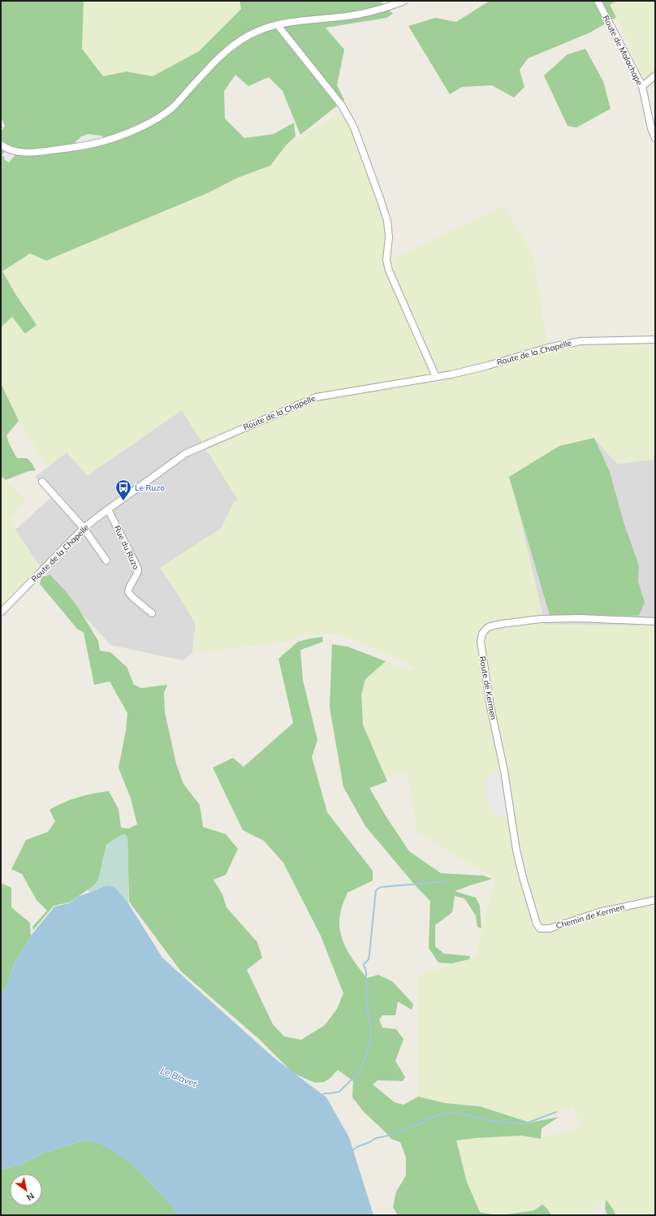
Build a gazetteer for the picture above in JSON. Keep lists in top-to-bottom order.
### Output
{
  "streets": {
    "street": [
      "Route de Malachape",
      "Route de la Chapelle",
      "Rue du Ruzo",
      "Route de Kermen",
      "Chemin de Kermen"
    ]
  },
  "crossings": [
    ["Route de la Chapelle", "Rue du Ruzo"],
    ["Route de Kermen", "Chemin de Kermen"]
  ],
  "water": ["Le Blavet"],
  "places": {
    "bus stop": ["Le Ruzo"]
  },
  "north": "bottom right"
}
